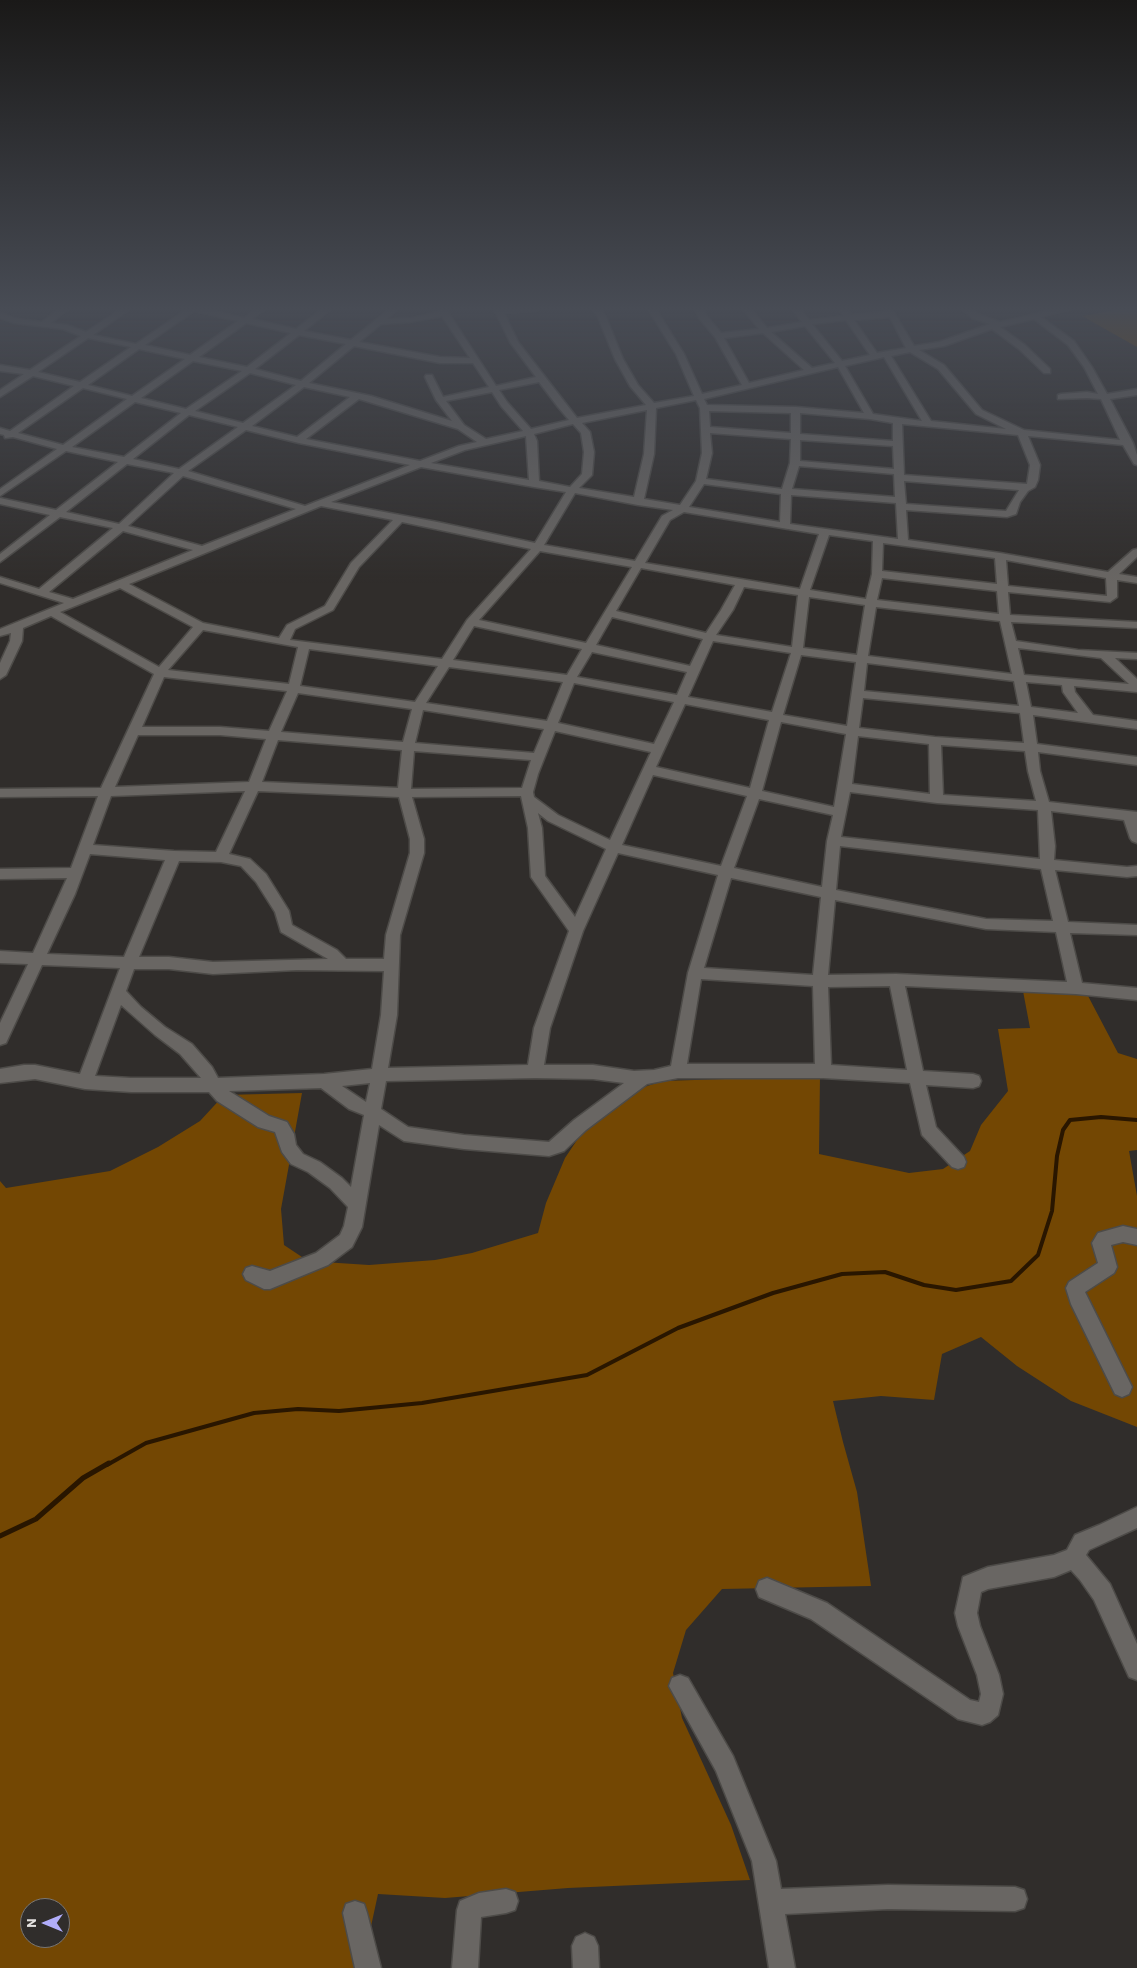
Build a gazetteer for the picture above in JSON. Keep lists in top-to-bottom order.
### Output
{
  "north": "left"
}
